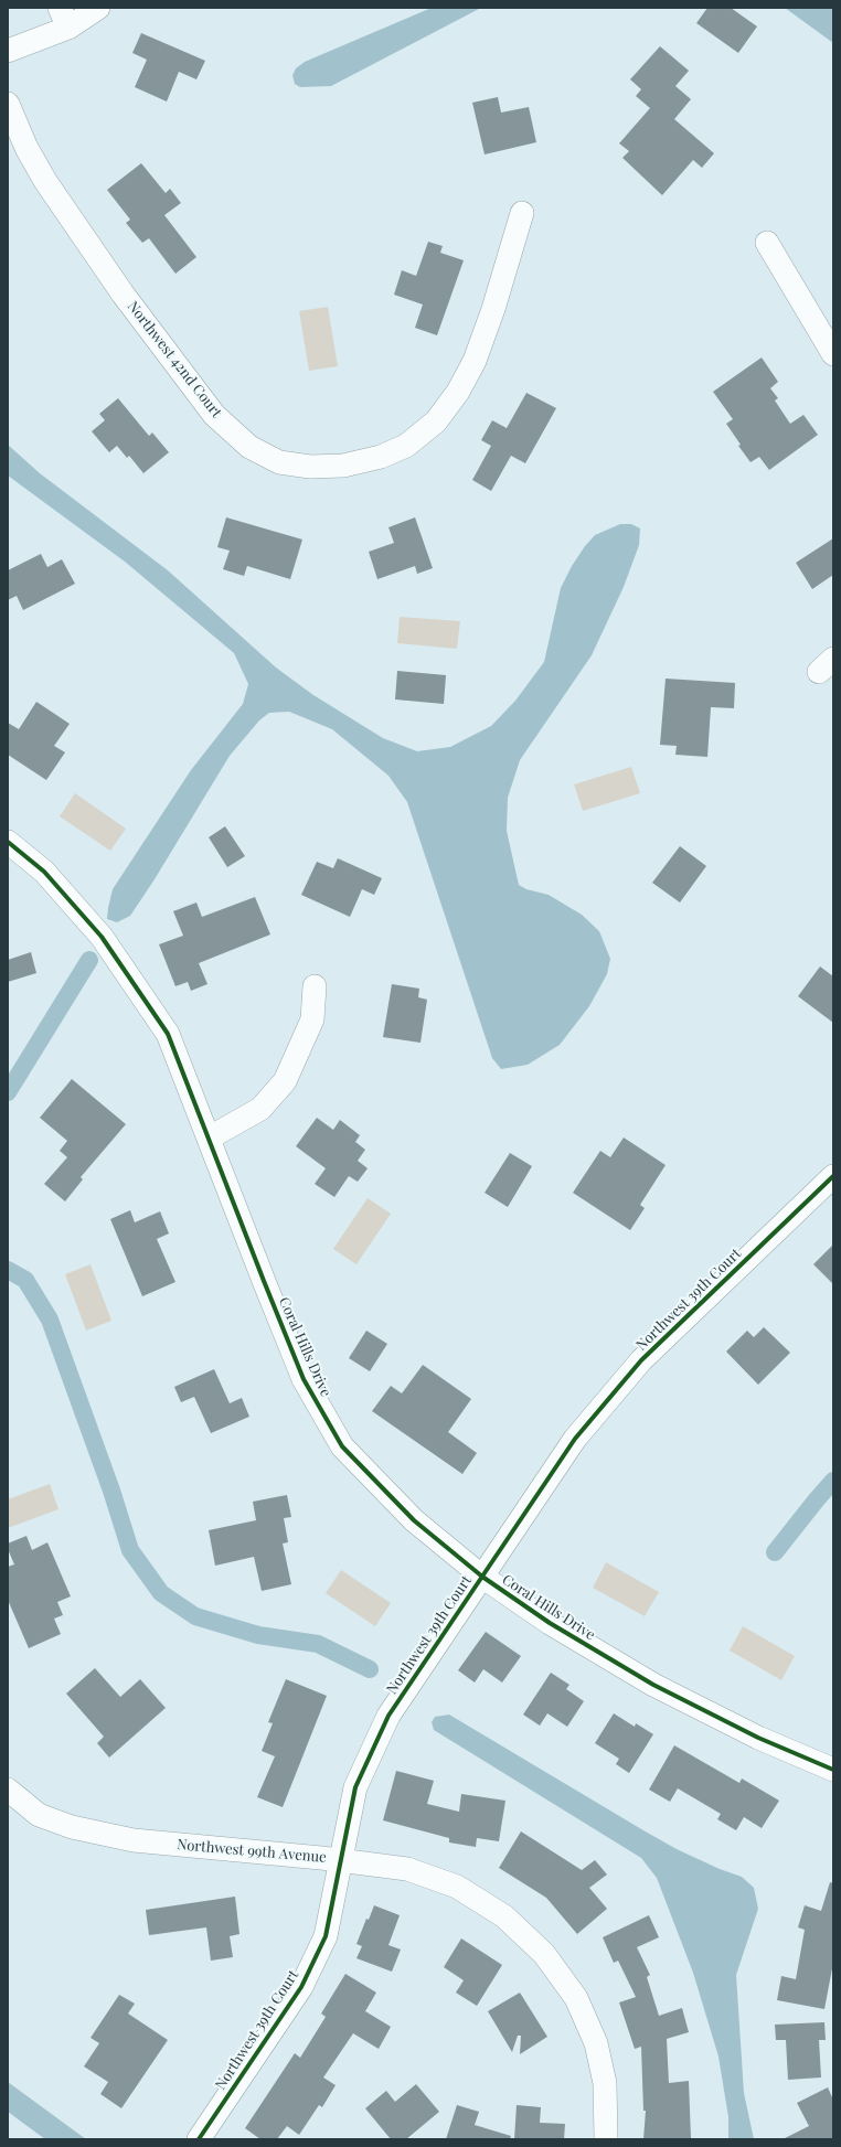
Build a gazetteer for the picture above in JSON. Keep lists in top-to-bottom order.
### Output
{
  "streets": {
    "street": [
      "Northwest 42nd Court",
      "Northwest 39th Court",
      "Coral Hills Drive",
      "Northwest 99th Avenue"
    ]
  },
  "crossings": [
    ["Northwest 39th Court", "Coral Hills Drive"],
    ["Northwest 39th Court", "Northwest 99th Avenue"]
  ]
}
